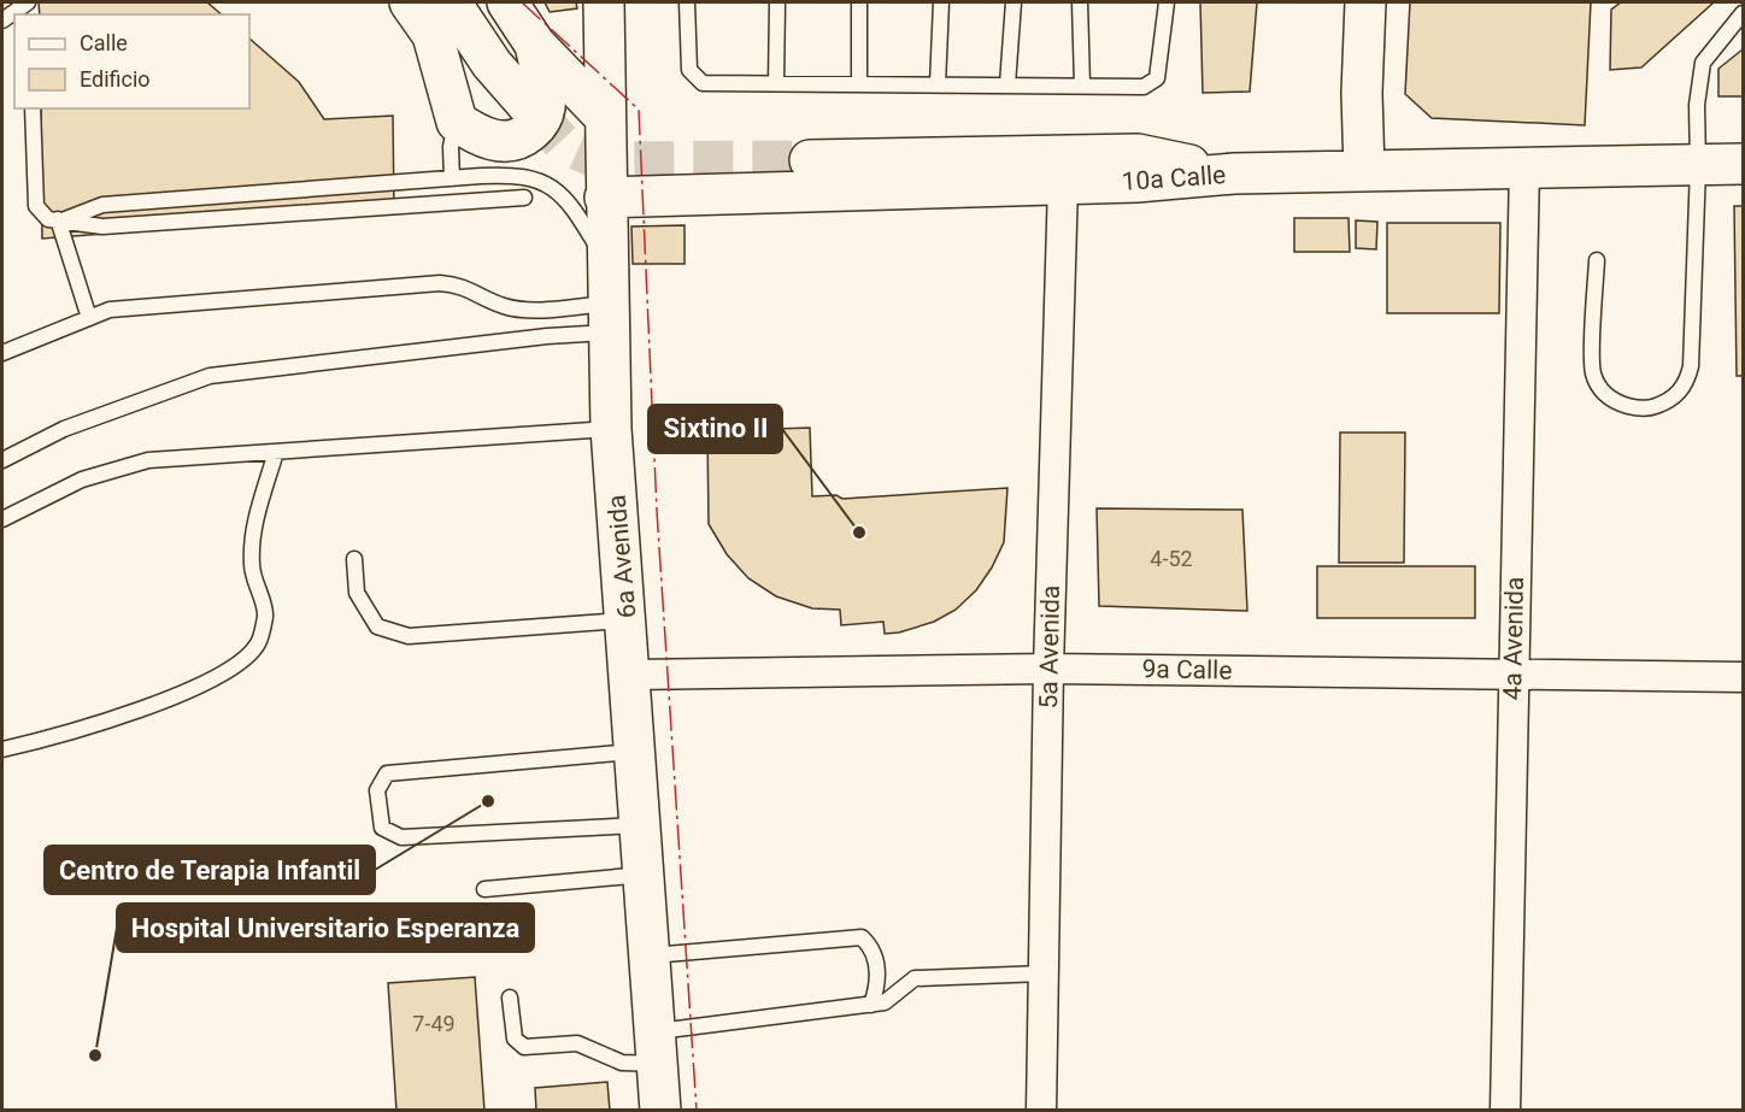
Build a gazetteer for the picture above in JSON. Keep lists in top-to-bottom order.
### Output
{
  "streets": {
    "main road": ["10a Calle", "6a Avenida"],
    "street": ["4a Avenida", "5a Avenida", "9a Calle"]
  },
  "crossings": [
    ["10a Calle", "6a Avenida"],
    ["10a Calle", "4a Avenida"],
    ["10a Calle", "5a Avenida"],
    ["6a Avenida", "9a Calle"],
    ["4a Avenida", "9a Calle"],
    ["5a Avenida", "9a Calle"]
  ],
  "places": ["Sixtino II", "Centro de Terapia Infantil", "Hospital Universitario Esperanza"],
  "house_numbers": ["4-52", "7-49"],
  "legend": ["Calle", "Edificio"]
}
